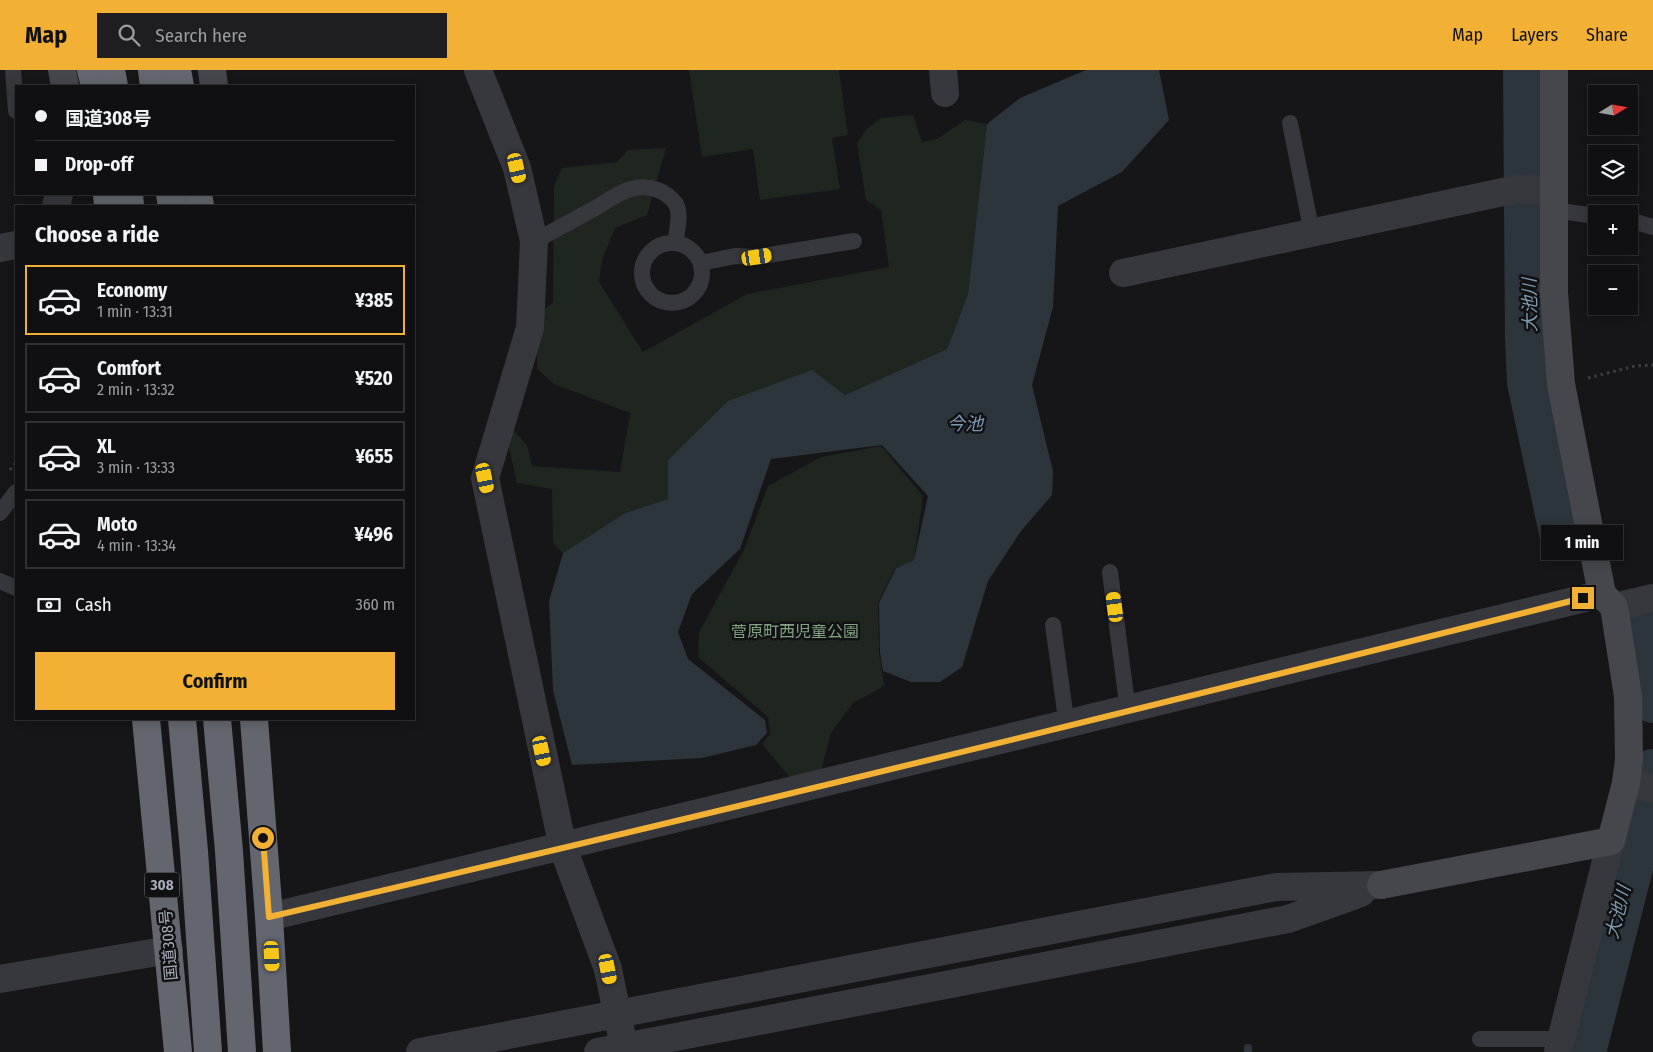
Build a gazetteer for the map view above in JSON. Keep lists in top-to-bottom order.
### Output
{
  "streets": {
    "highway": ["308", "国道308号"]
  },
  "water": ["大池川", "今池"],
  "parks": ["菅原町西児童公園"],
  "north": "right",
  "page": {
    "header": "Map",
    "search": "Search here",
    "nav": ["Map", "Layers", "Share"],
    "map_buttons": ["+", "−"],
    "banner": ["国道308号", "Drop-off"],
    "heading": "Choose a ride",
    "list": [
      {
        "name": "Economy",
        "note": "1 min · 13:31",
        "value": "¥385"
      },
      {
        "name": "Comfort",
        "note": "2 min · 13:32",
        "value": "¥520"
      },
      {
        "name": "XL",
        "note": "3 min · 13:33",
        "value": "¥655"
      },
      {
        "name": "Moto",
        "note": "4 min · 13:34",
        "value": "¥496"
      }
    ],
    "bubble": "1 min",
    "pay": ["Cash", "360 m"],
    "buttons": "Confirm"
  }
}
